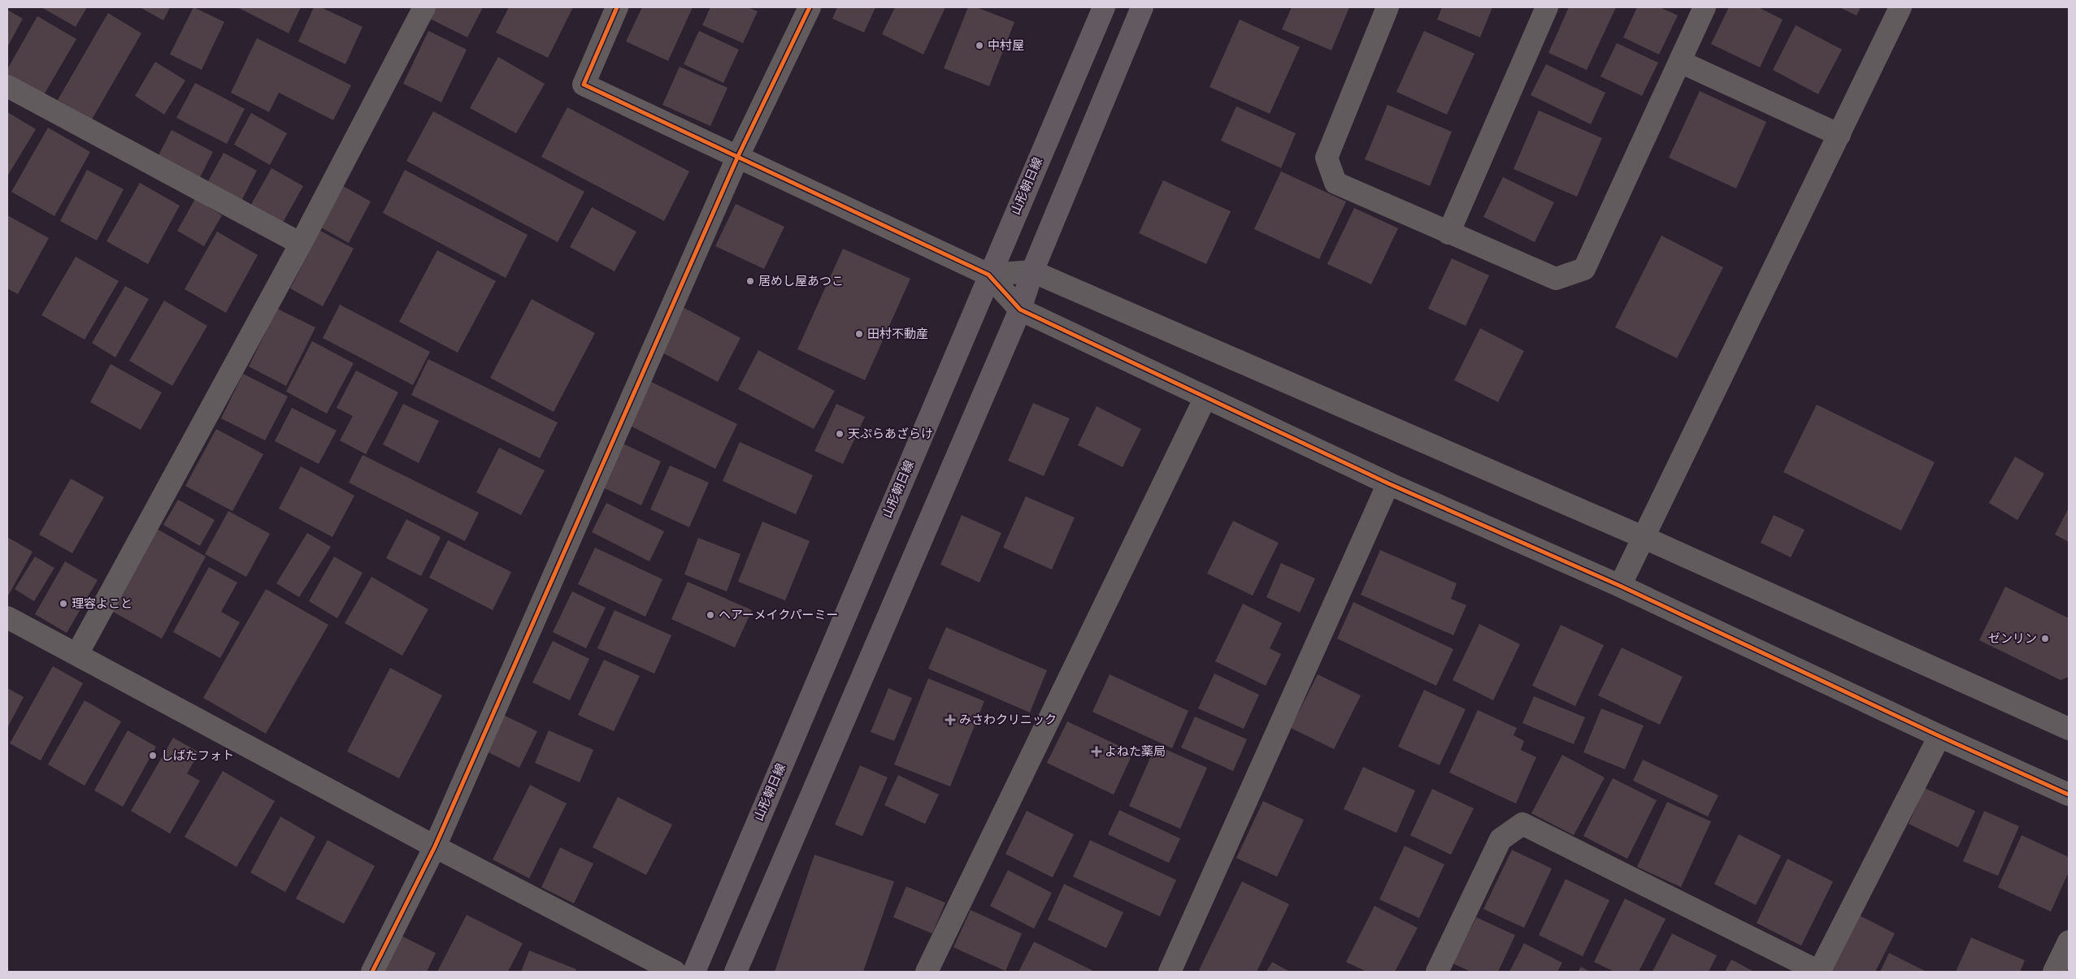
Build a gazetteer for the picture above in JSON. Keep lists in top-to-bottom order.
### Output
{
  "streets": {
    "main road": ["山形朝日線"]
  },
  "places": {
    "other": [
      "中村屋",
      "居めし屋あつこ",
      "田村不動産",
      "天ぷらあざらけ",
      "理容よこと",
      "ヘアーメイクパーミー",
      "ゼンリン",
      "しばたフォト"
    ],
    "health": ["みさわクリニック", "よねた薬局"]
  }
}
